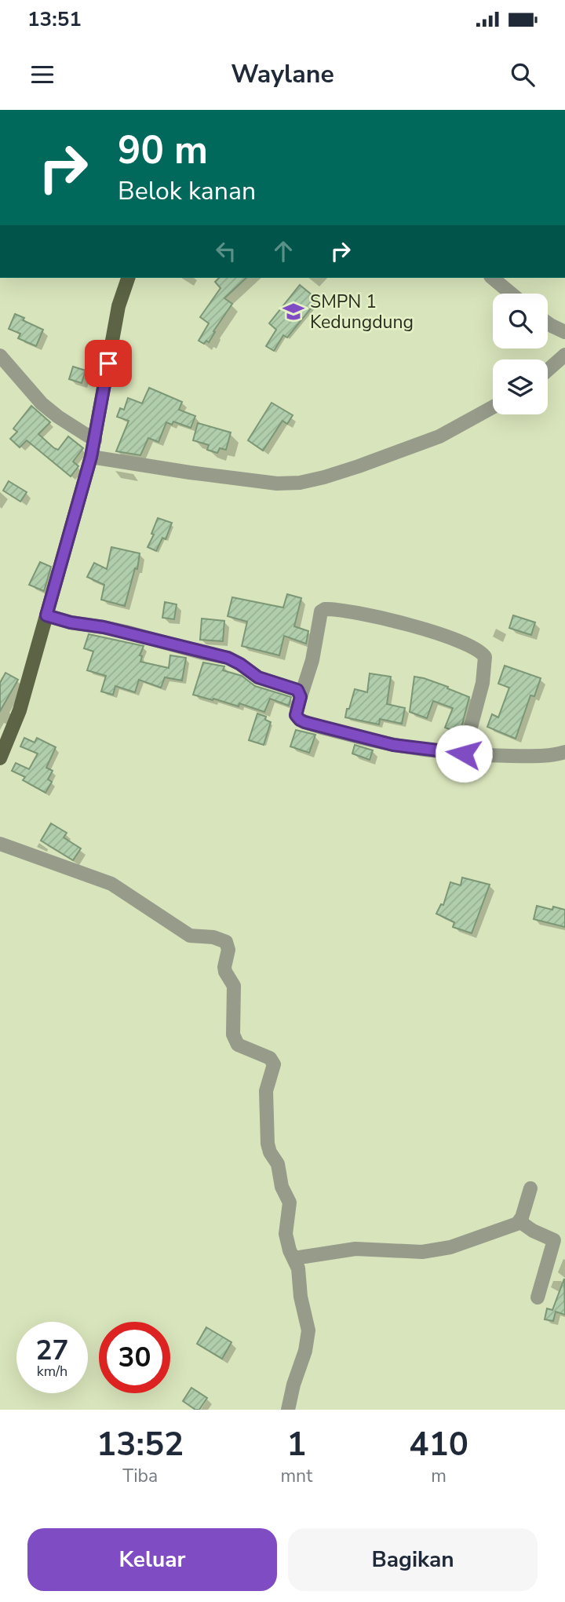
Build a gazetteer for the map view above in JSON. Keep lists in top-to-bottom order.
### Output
{
  "places": {
    "school or university": ["SMPN 1 Kedungdung"]
  },
  "page": {
    "status": "13:51",
    "header": "Waylane",
    "turn": ["90 m", "Belok kanan"],
    "speed": "27 km/h",
    "limit": "30",
    "eta": [
      "13:52",
      "Tiba",
      "1",
      "mnt",
      "410",
      "m"
    ],
    "buttons": ["Keluar", "Bagikan"]
  }
}
